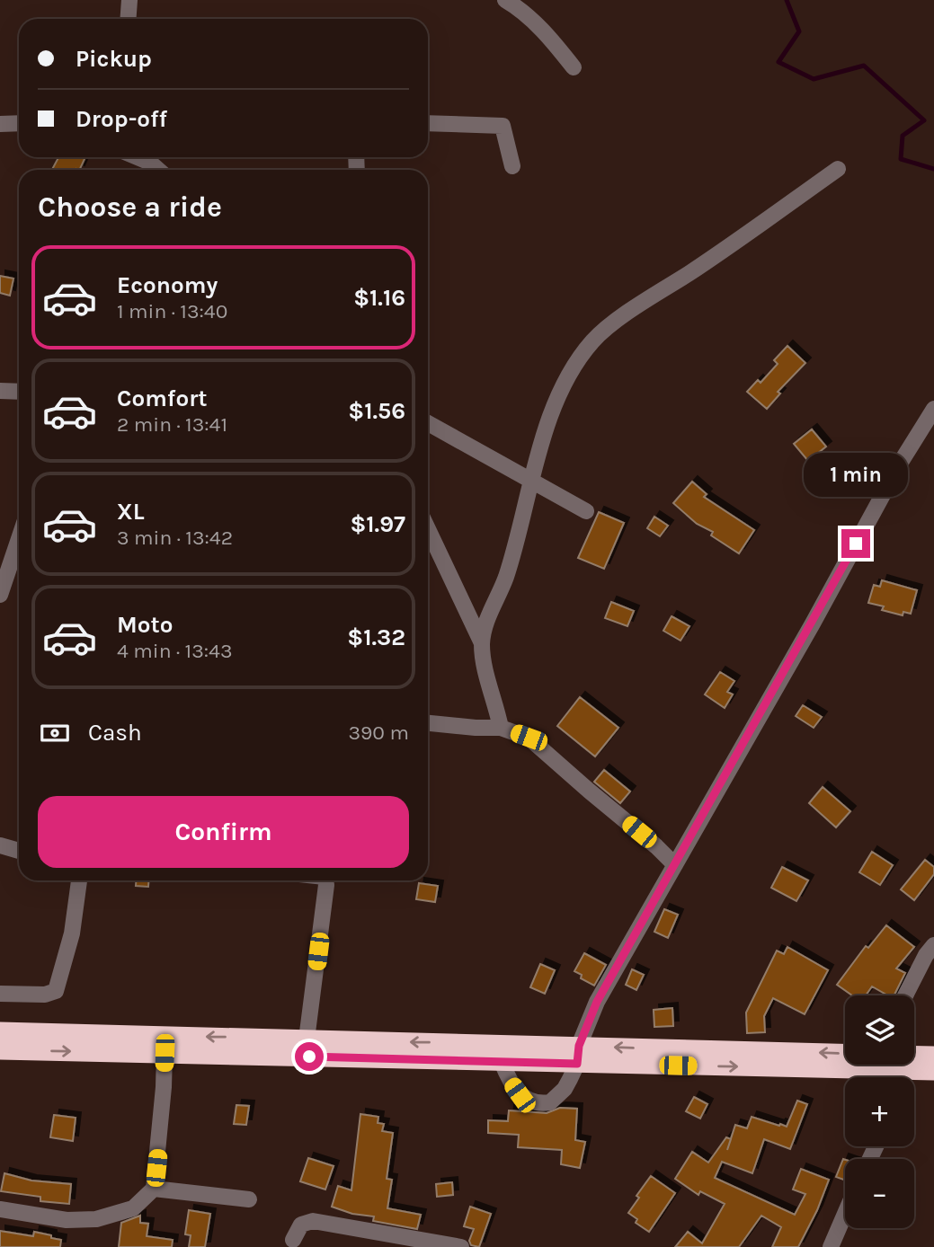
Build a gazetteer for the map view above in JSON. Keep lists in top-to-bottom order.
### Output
{
  "page": {
    "banner": ["Pickup", "Drop-off"],
    "heading": "Choose a ride",
    "list": [
      {
        "name": "Economy",
        "note": "1 min · 13:40",
        "value": "$1.16"
      },
      {
        "name": "Comfort",
        "note": "2 min · 13:41",
        "value": "$1.56"
      },
      {
        "name": "XL",
        "note": "3 min · 13:42",
        "value": "$1.97"
      },
      {
        "name": "Moto",
        "note": "4 min · 13:43",
        "value": "$1.32"
      }
    ],
    "bubble": "1 min",
    "pay": ["Cash", "390 m"],
    "buttons": "Confirm",
    "map_buttons": ["+", "−"]
  }
}
